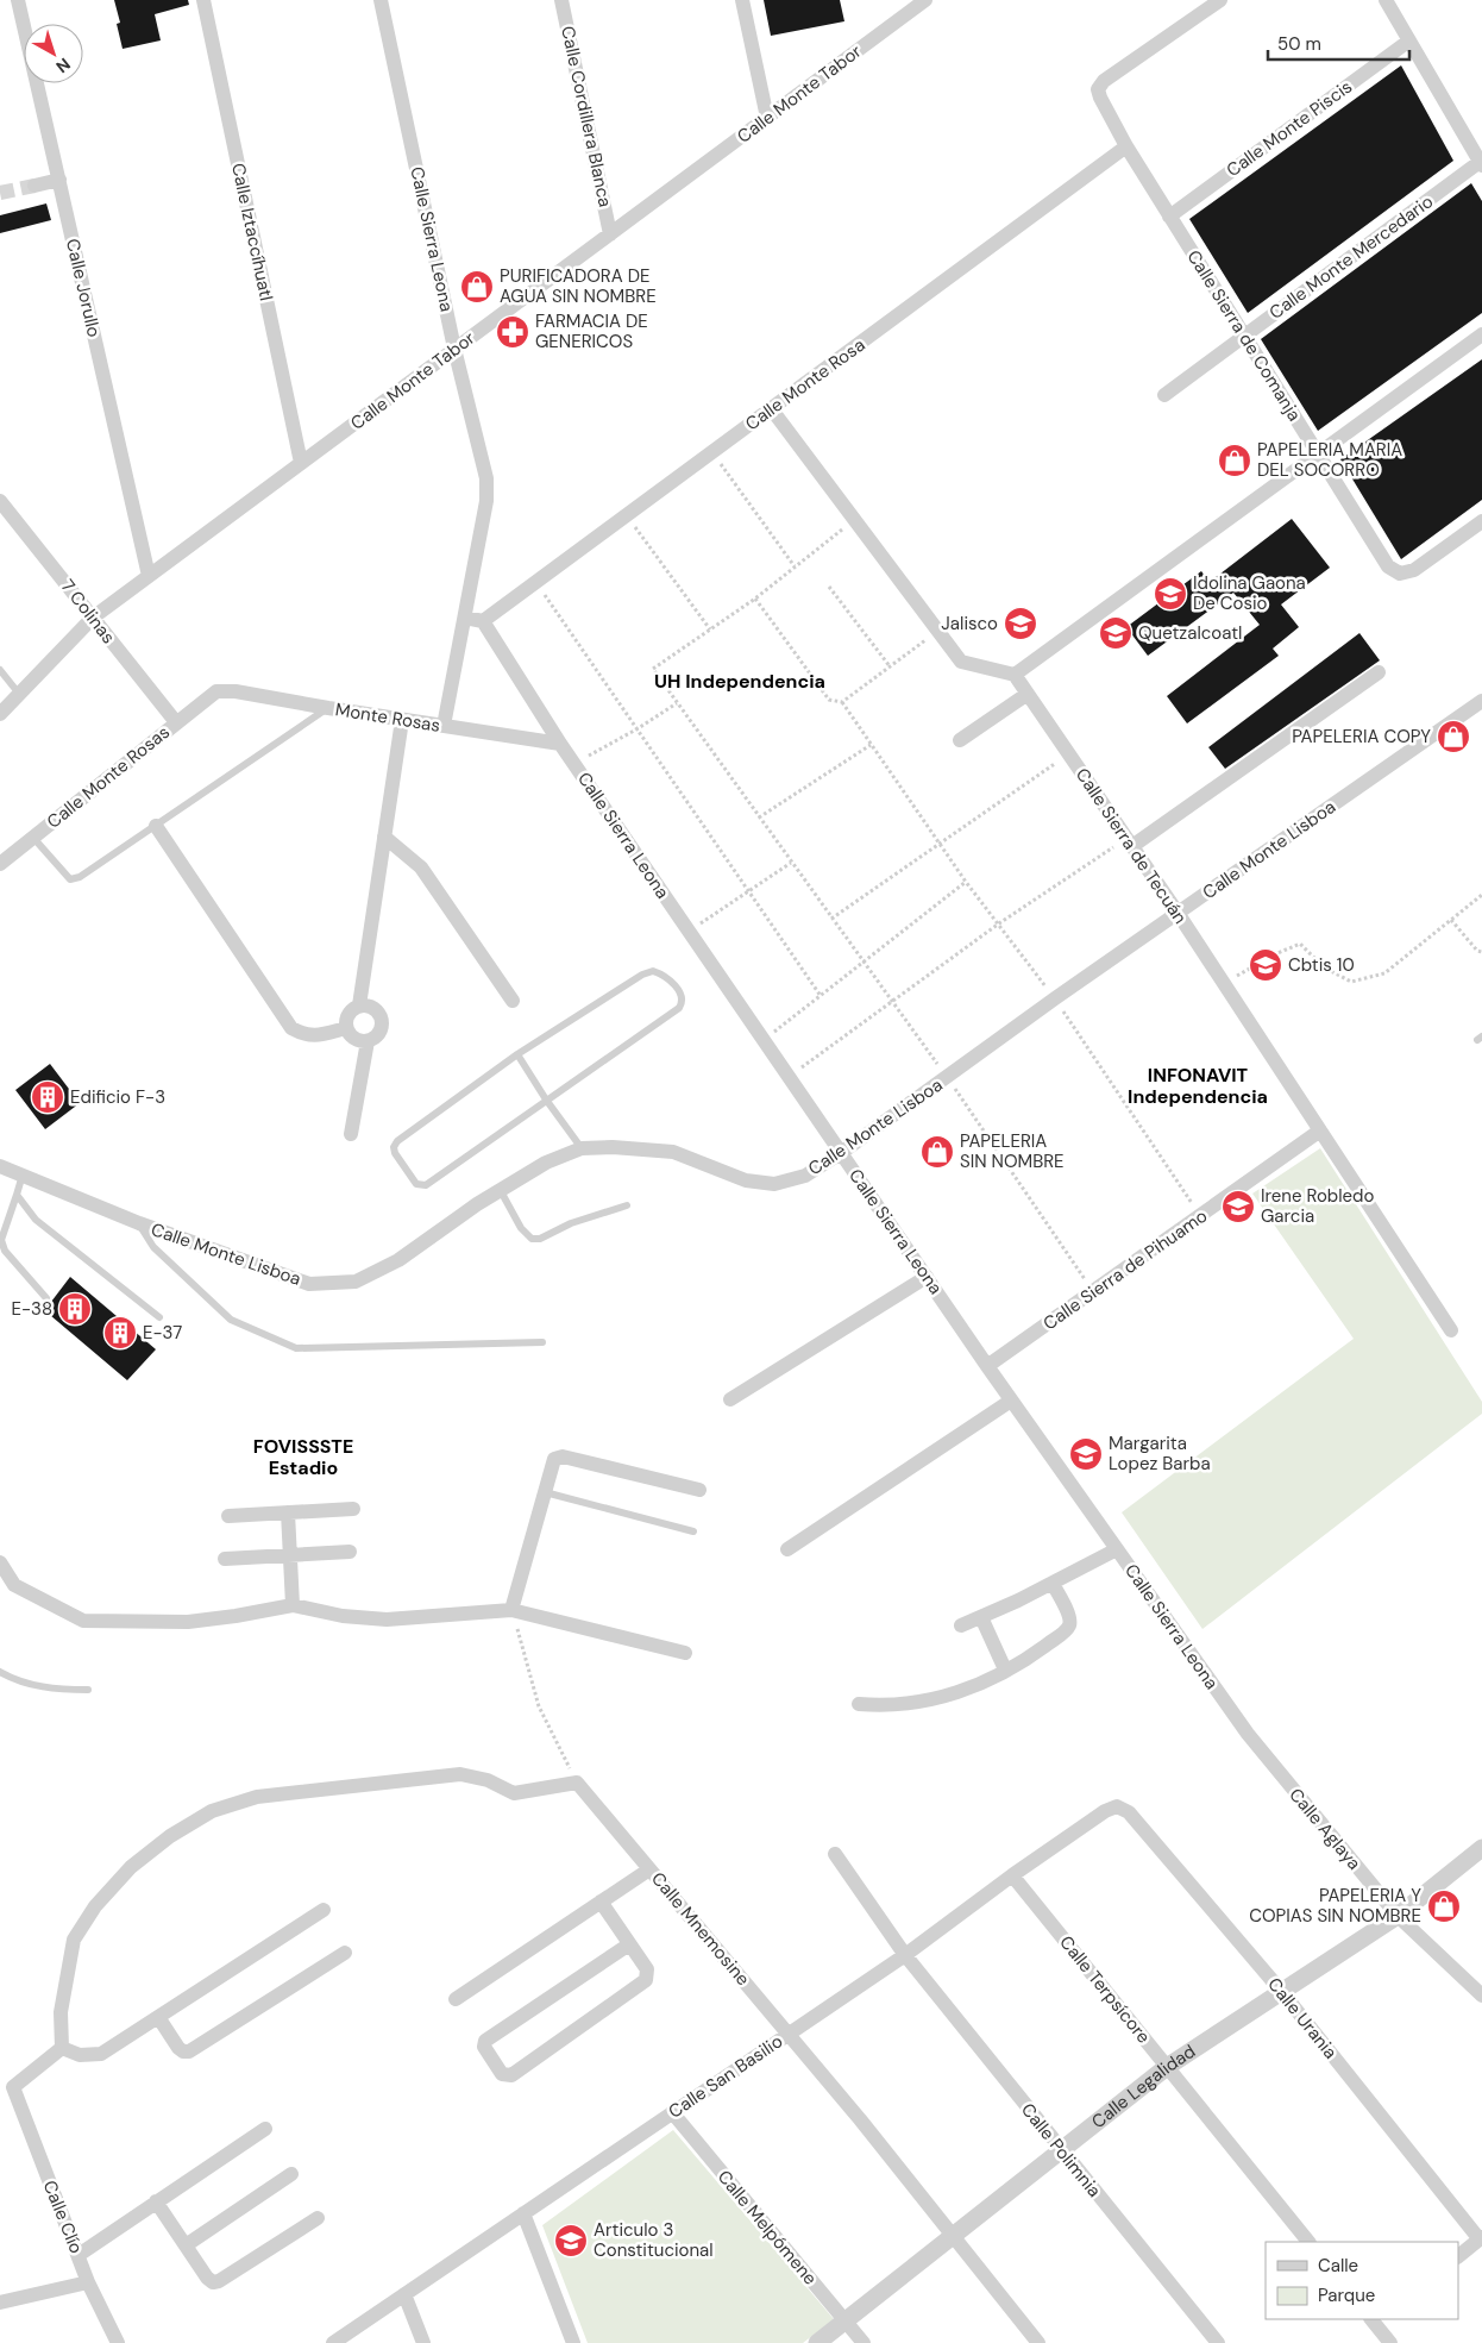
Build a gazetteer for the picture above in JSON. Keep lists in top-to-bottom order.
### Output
{
  "streets": {
    "street": [
      "Calle Monte Tabor",
      "Calle Cordillera Blanca",
      "Calle Monte Piscis",
      "Calle Iztaccíhuatl",
      "Calle Sierra Leona",
      "Calle Monte Mercedario",
      "Calle Jorullo",
      "Calle Sierra de Comanja",
      "Calle Monte Rosa",
      "7 Colinas",
      "Monte Rosas",
      "Calle Monte Rosas",
      "Calle Sierra de Tecuán",
      "Calle Monte Lisboa",
      "Calle Sierra de Pihuamo",
      "Calle Aglaya",
      "Calle Mnemosine",
      "Calle Terpsícore",
      "Calle Urania",
      "Calle San Basilio",
      "Calle Legalidad",
      "Calle Polimnia",
      "Calle Clío",
      "Calle Melpómene"
    ]
  },
  "crossings": [
    ["Calle Monte Tabor", "Calle Cordillera Blanca"],
    ["Calle Monte Tabor", "Calle Iztaccíhuatl"],
    ["Calle Monte Tabor", "Calle Sierra Leona"],
    ["Calle Monte Tabor", "Calle Jorullo"],
    ["Calle Monte Tabor", "7 Colinas"],
    ["Calle Monte Piscis", "Calle Sierra de Comanja"],
    ["Calle Sierra Leona", "Calle Monte Rosa"],
    ["Calle Sierra Leona", "Monte Rosas"],
    ["Calle Sierra Leona", "Calle Monte Lisboa"],
    ["Calle Sierra Leona", "Calle Sierra de Pihuamo"],
    ["Calle Sierra Leona", "Calle Aglaya"],
    ["Calle Monte Mercedario", "Calle Sierra de Comanja"],
    ["Calle Sierra de Comanja", "Calle Monte Rosa"],
    ["7 Colinas", "Calle Monte Rosas"],
    ["Monte Rosas", "Calle Monte Rosas"],
    ["Calle Sierra de Tecuán", "Calle Monte Lisboa"],
    ["Calle Sierra de Tecuán", "Calle Sierra de Pihuamo"],
    ["Calle Aglaya", "Calle Legalidad"],
    ["Calle Mnemosine", "Calle San Basilio"],
    ["Calle Mnemosine", "Calle Legalidad"],
    ["Calle Terpsícore", "Calle San Basilio"],
    ["Calle Terpsícore", "Calle Legalidad"],
    ["Calle Urania", "Calle San Basilio"],
    ["Calle Urania", "Calle Legalidad"],
    ["Calle San Basilio", "Calle Polimnia"],
    ["Calle San Basilio", "Calle Melpómene"],
    ["Calle Legalidad", "Calle Polimnia"],
    ["Calle Legalidad", "Calle Melpómene"]
  ],
  "districts": ["UH Independencia", "INFONAVIT Independencia", "FOVISSSTE Estadio"],
  "places": {
    "shop": [
      "PURIFICADORA DE AGUA SIN NOMBRE",
      "PAPELERIA MARIA DEL SOCORRO",
      "PAPELERIA COPY",
      "PAPELERIA SIN NOMBRE",
      "PAPELERIA Y COPIAS SIN NOMBRE"
    ],
    "pharmacy": ["FARMACIA DE GENERICOS"],
    "school or university": [
      "Idolina Gaona De Cosio",
      "Jalisco",
      "Quetzalcoatl",
      "Cbtis 10",
      "Irene Robledo Garcia",
      "Margarita Lopez Barba",
      "Articulo 3 Constitucional"
    ],
    "building": ["Edificio F-3", "E-38", "E-37"]
  },
  "legend": ["Calle", "Parque"],
  "scale_bar": "50 m",
  "north": "bottom right"
}
